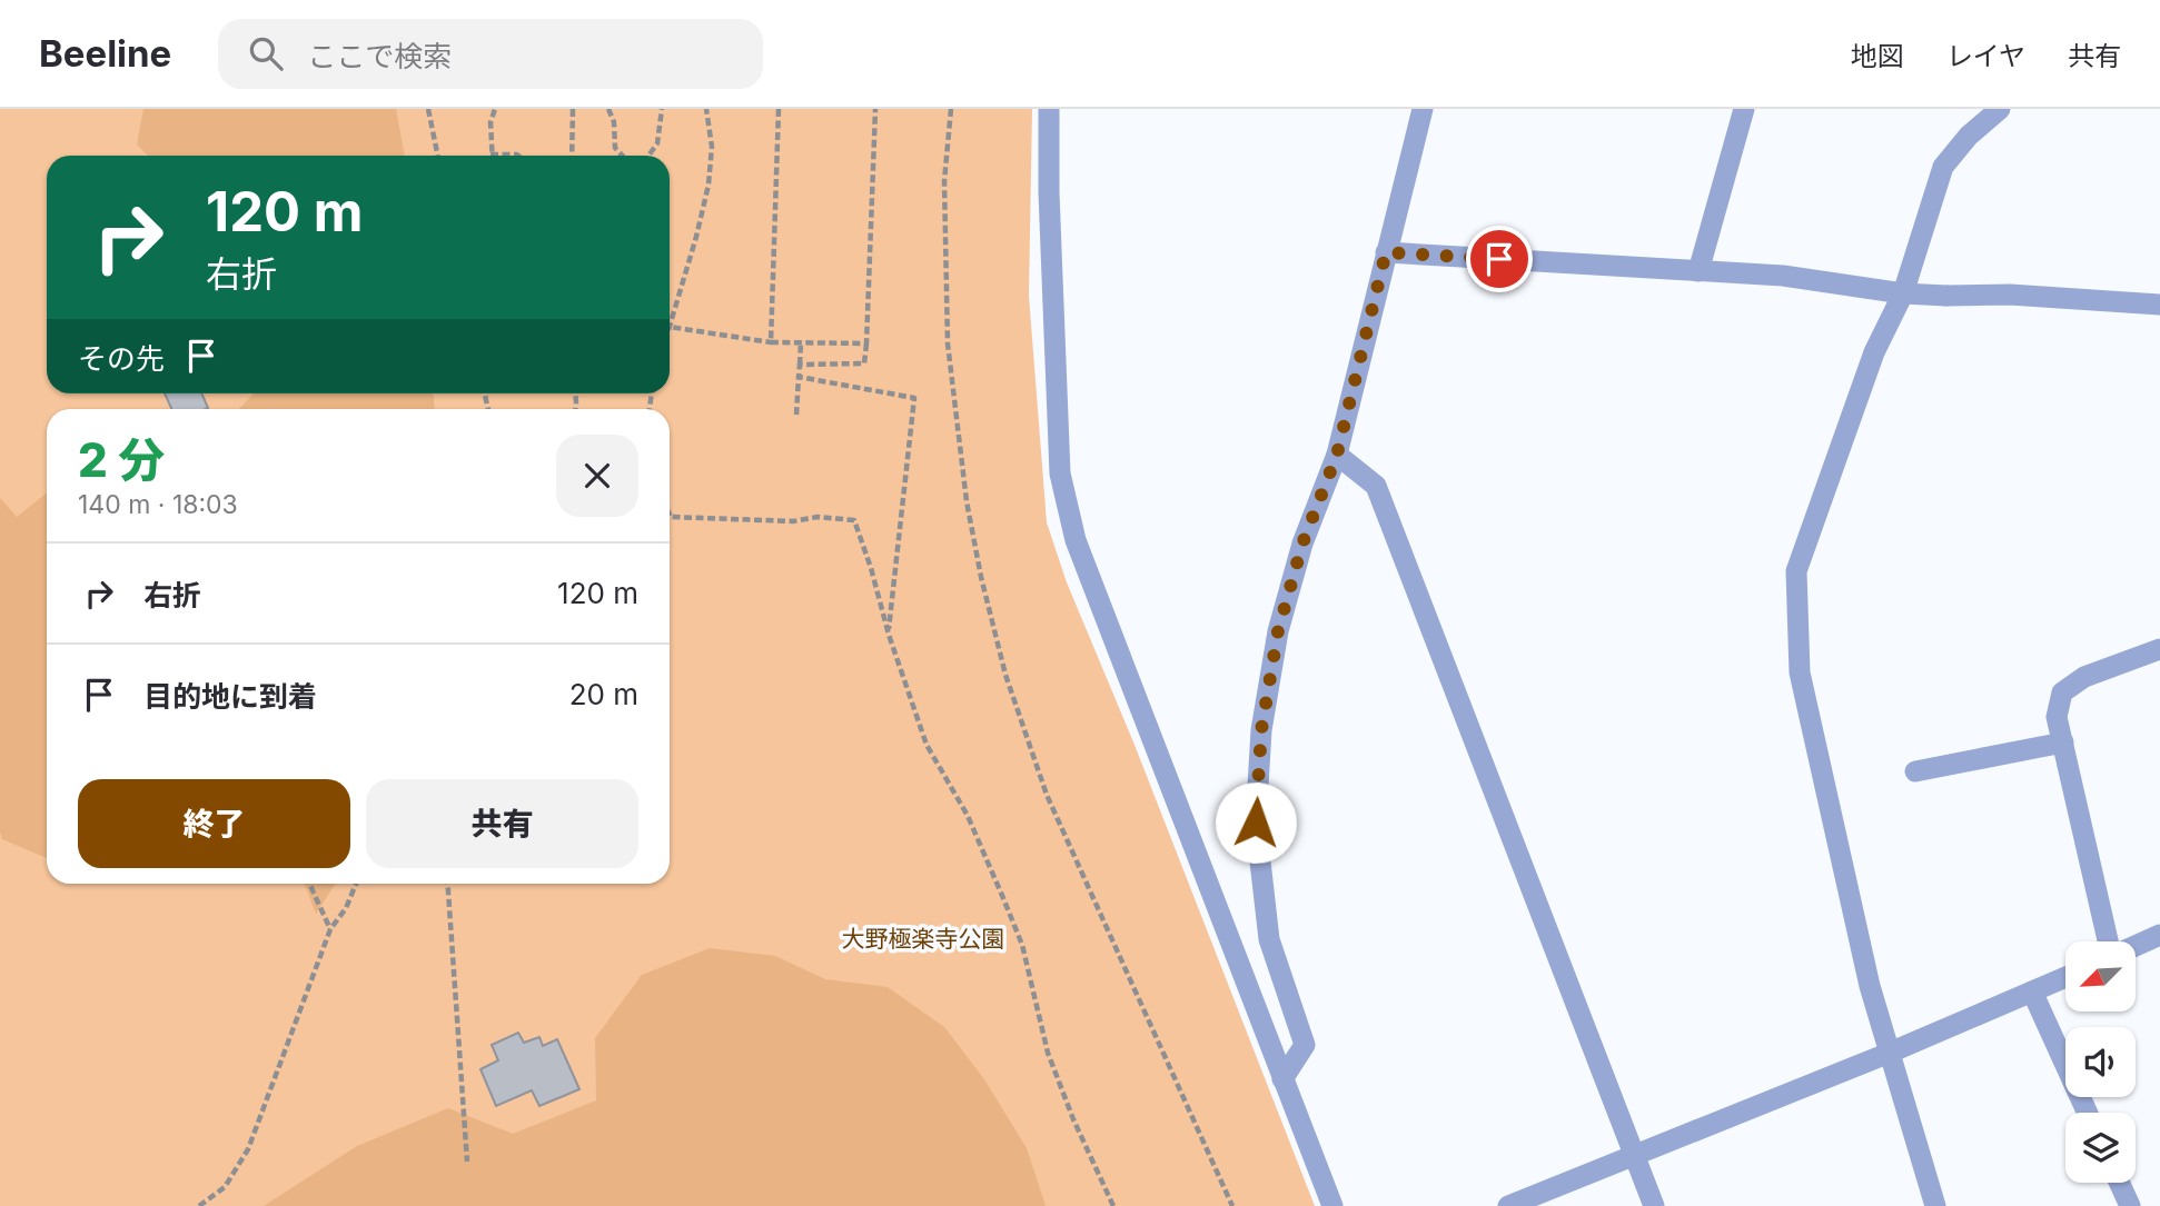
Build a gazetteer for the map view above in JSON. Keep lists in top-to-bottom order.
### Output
{
  "parks": ["大野極楽寺公園"],
  "north": "bottom left",
  "page": {
    "header": "Beeline",
    "search": "ここで検索",
    "nav": ["地図", "レイヤ", "共有"],
    "turn": ["120 m", "右折"],
    "then": "その先",
    "heading": ["2 分", "140 m · 18:03"],
    "list": [
      {
        "name": "右折",
        "value": "120 m"
      },
      {
        "name": "目的地に到着",
        "value": "20 m"
      }
    ],
    "buttons": ["終了", "共有"]
  }
}
